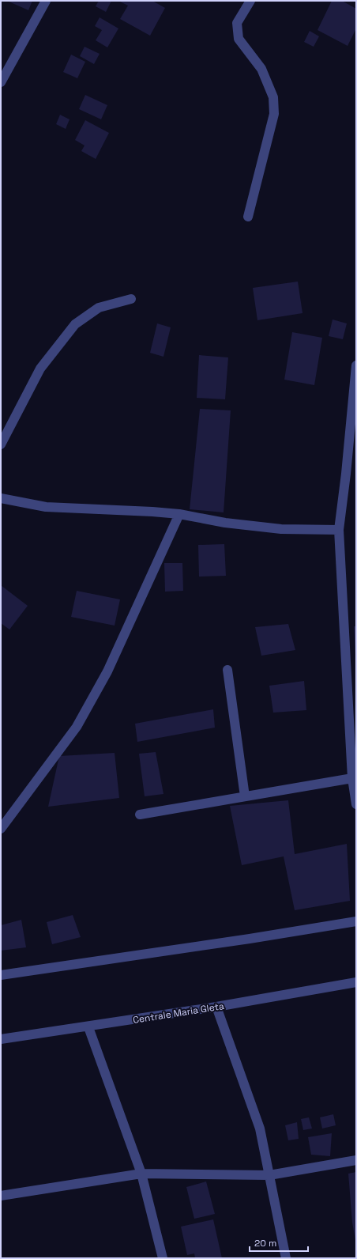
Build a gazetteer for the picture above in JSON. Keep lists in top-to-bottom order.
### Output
{
  "streets": {
    "street": ["Centrale Maria Gleta"]
  },
  "scale_bar": "20 m"
}
